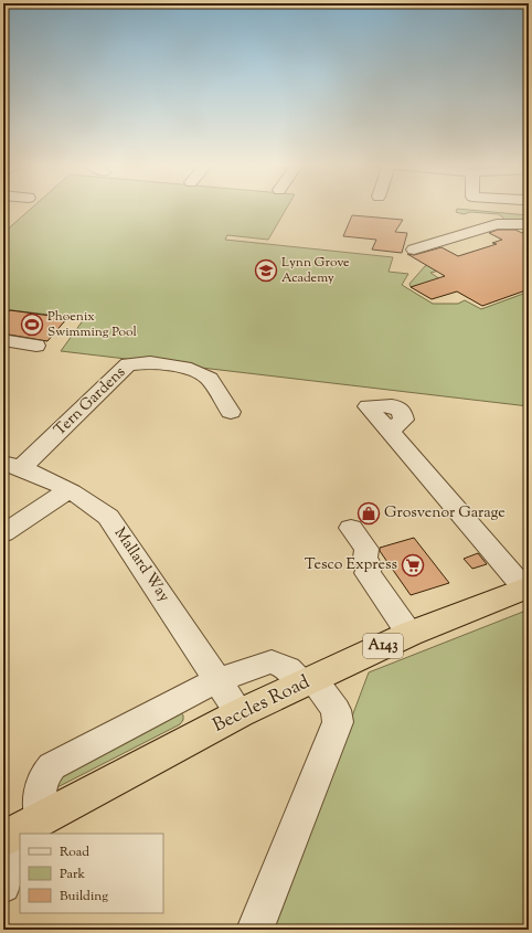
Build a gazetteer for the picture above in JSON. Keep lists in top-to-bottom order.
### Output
{
  "streets": {
    "highway": ["A143", "Beccles Road"],
    "street": ["Tern Gardens", "Mallard Way"]
  },
  "crossings": [
    ["Tern Gardens", "Mallard Way"],
    ["Mallard Way", "Beccles Road"]
  ],
  "places": {
    "school or university": ["Lynn Grove Academy"],
    "sports": ["Phoenix Swimming Pool"],
    "shop": ["Grosvenor Garage"],
    "supermarket": ["Tesco Express"]
  },
  "legend": ["Road", "Park", "Building"]
}
